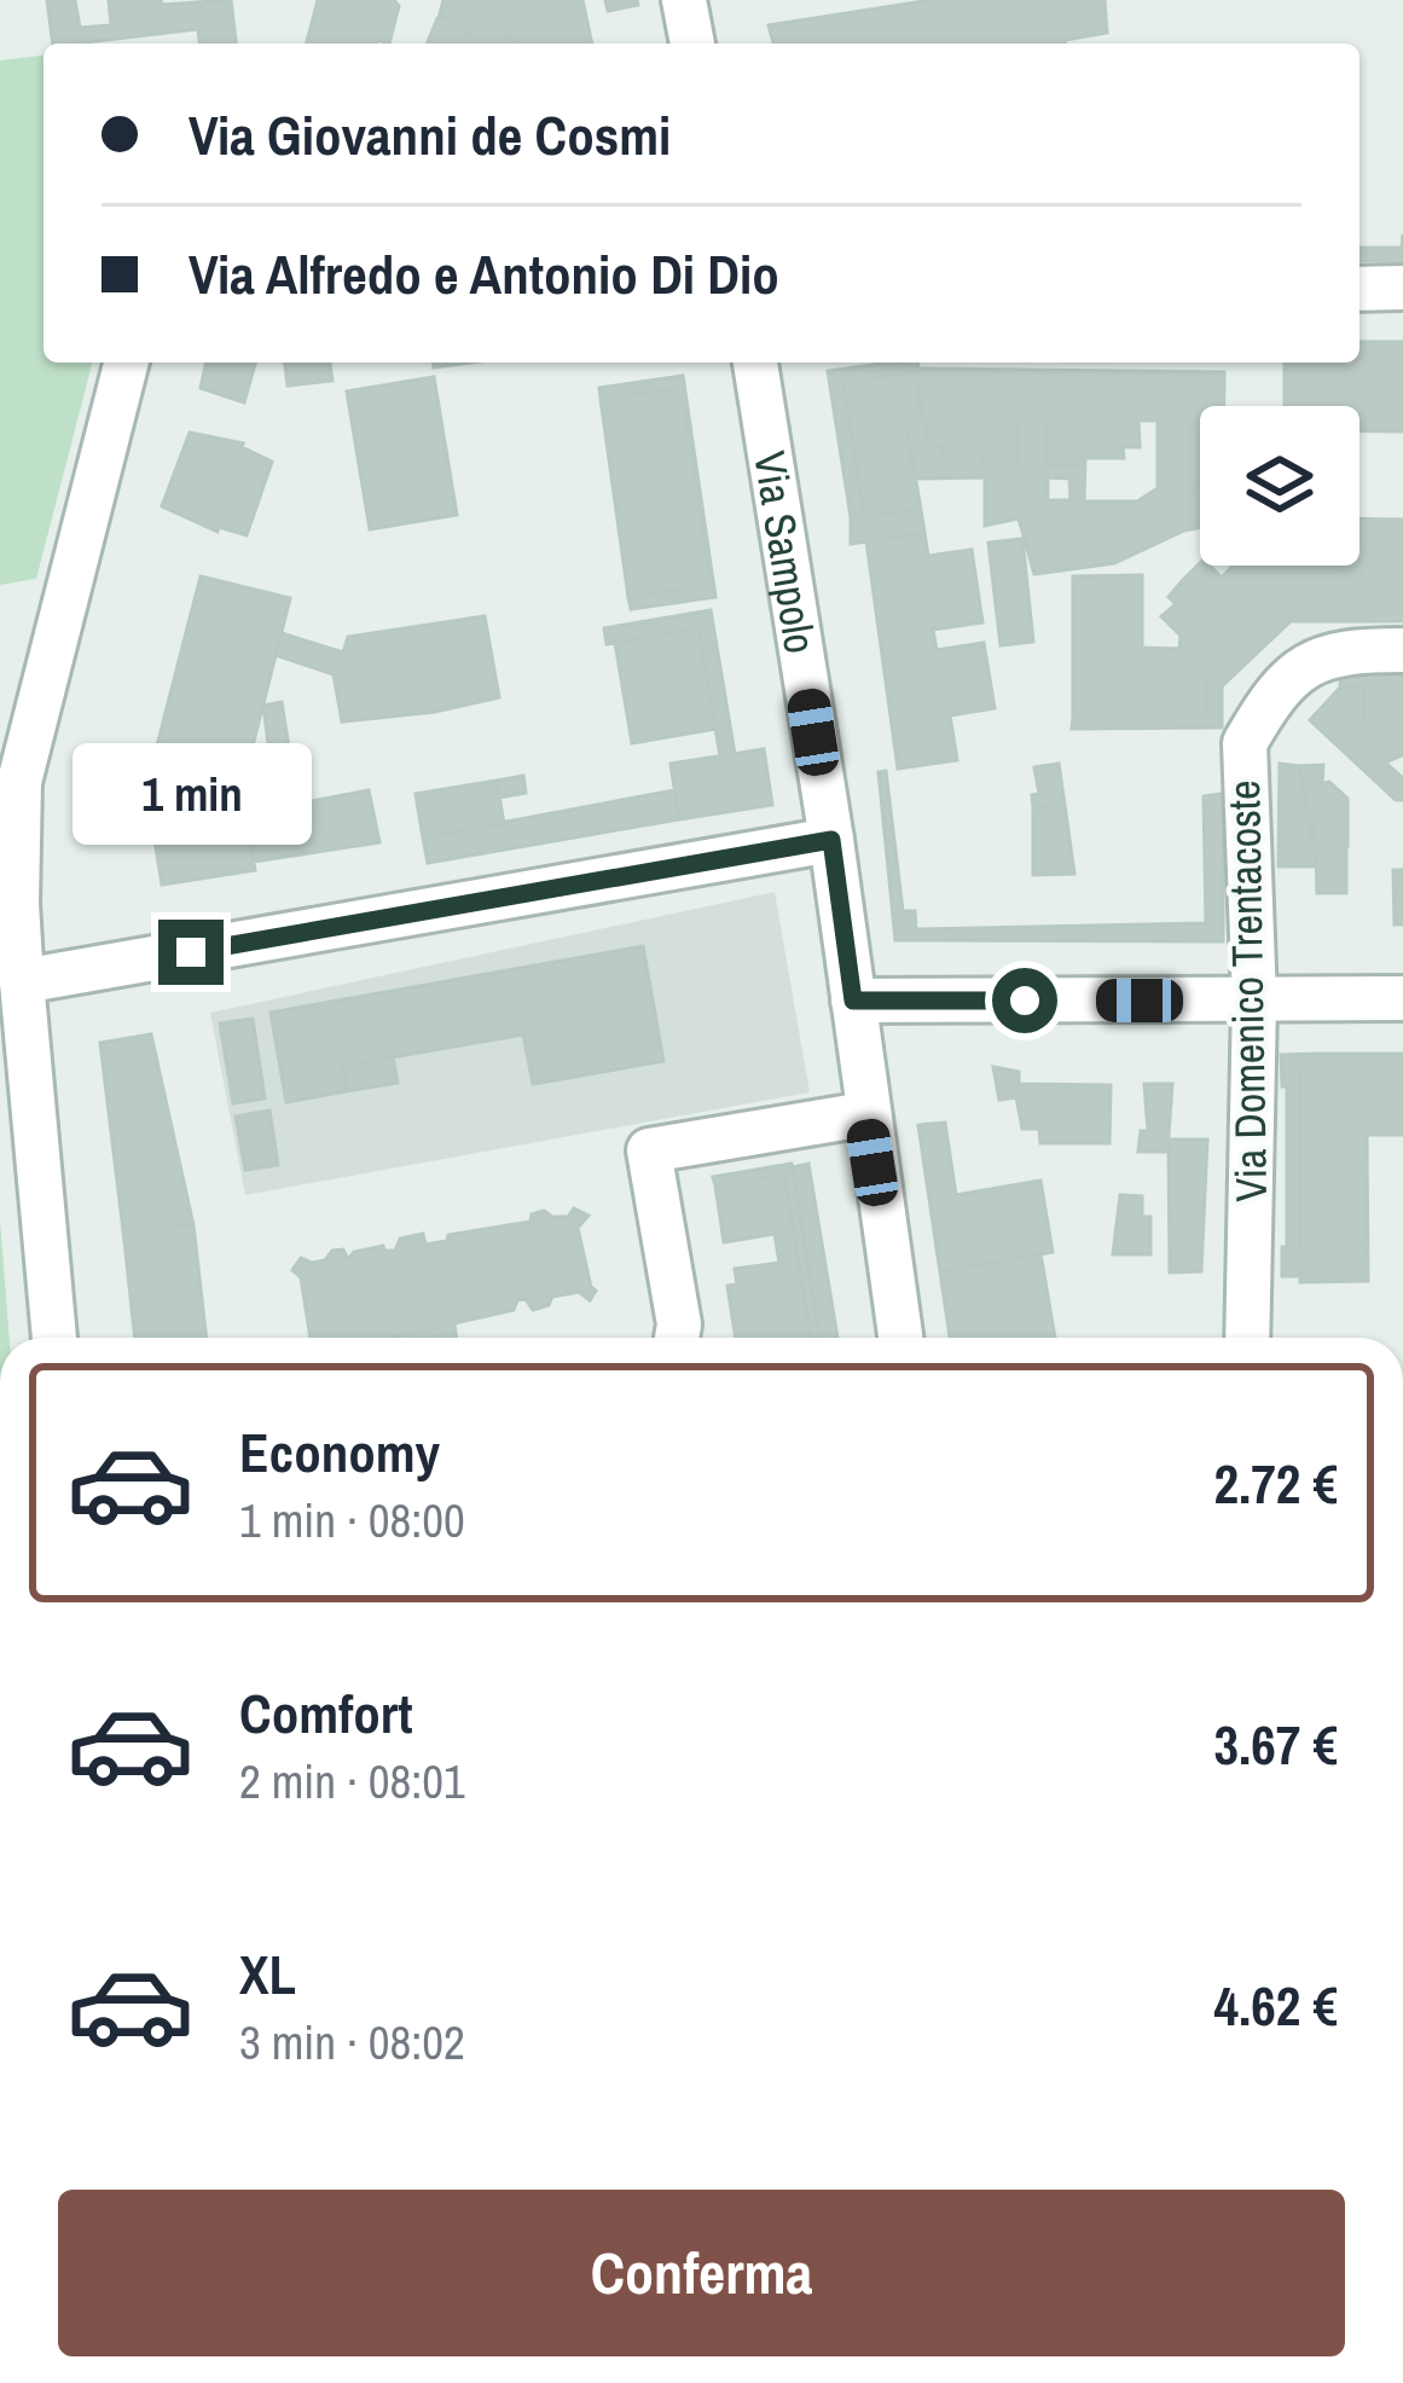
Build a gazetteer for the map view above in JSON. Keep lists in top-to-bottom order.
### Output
{
  "streets": {
    "street": ["Via Sampolo", "Via Domenico Trentacoste"]
  },
  "page": {
    "banner": ["Via Giovanni de Cosmi", "Via Alfredo e Antonio Di Dio"],
    "bubble": "1 min",
    "list": [
      {
        "name": "Economy",
        "note": "1 min · 08:00",
        "value": "2.72 €"
      },
      {
        "name": "Comfort",
        "note": "2 min · 08:01",
        "value": "3.67 €"
      },
      {
        "name": "XL",
        "note": "3 min · 08:02",
        "value": "4.62 €"
      }
    ],
    "buttons": "Conferma"
  }
}
